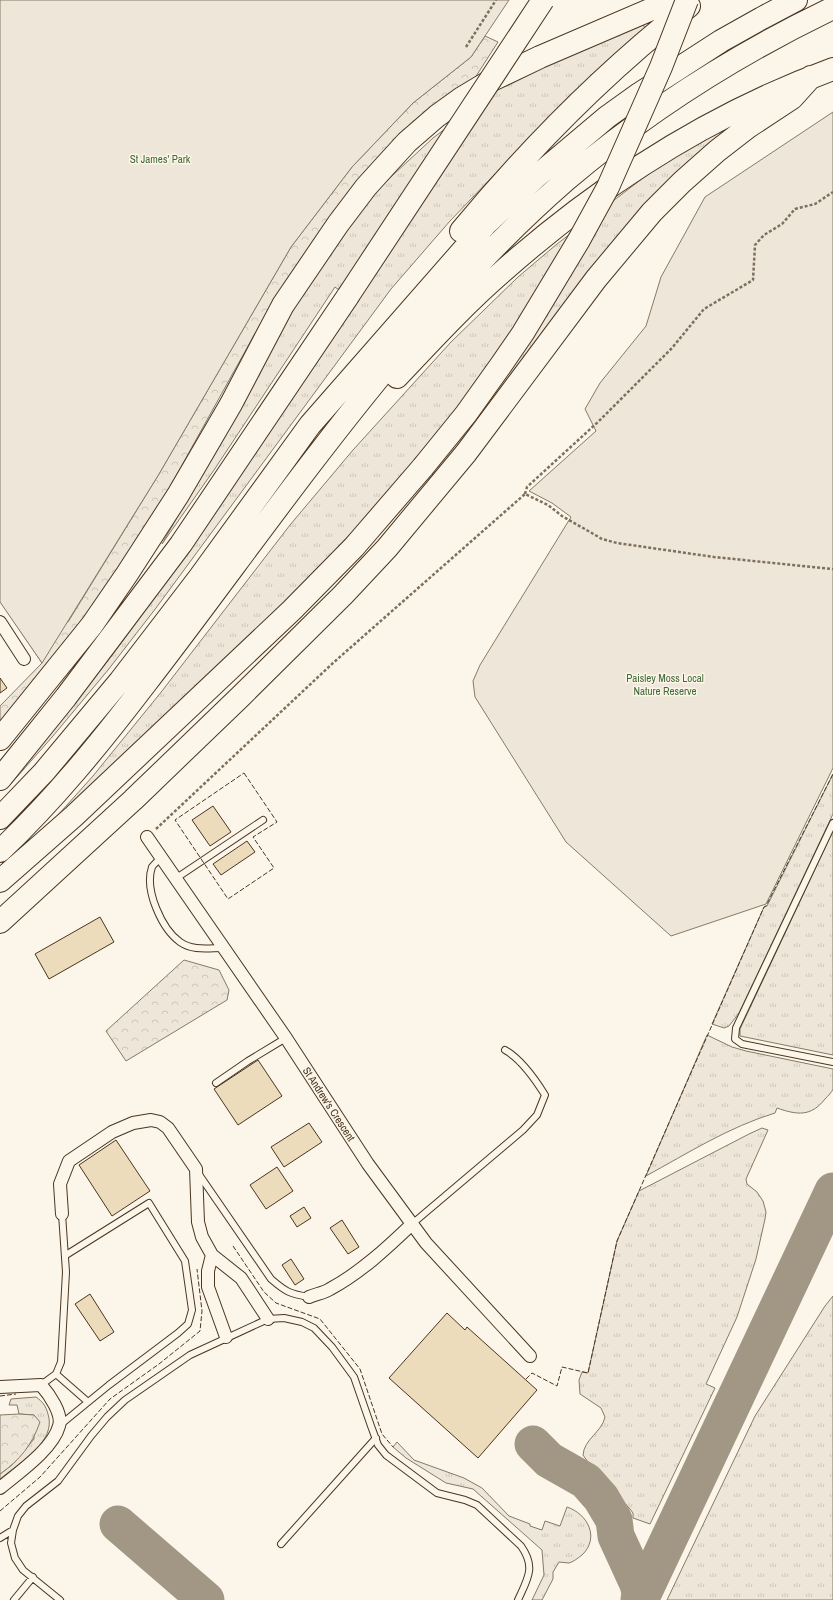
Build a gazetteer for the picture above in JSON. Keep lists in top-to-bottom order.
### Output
{
  "streets": {
    "street": ["St Andrew's Crescent"]
  },
  "parks": ["St James' Park", "Paisley Moss Local Nature Reserve"]
}
